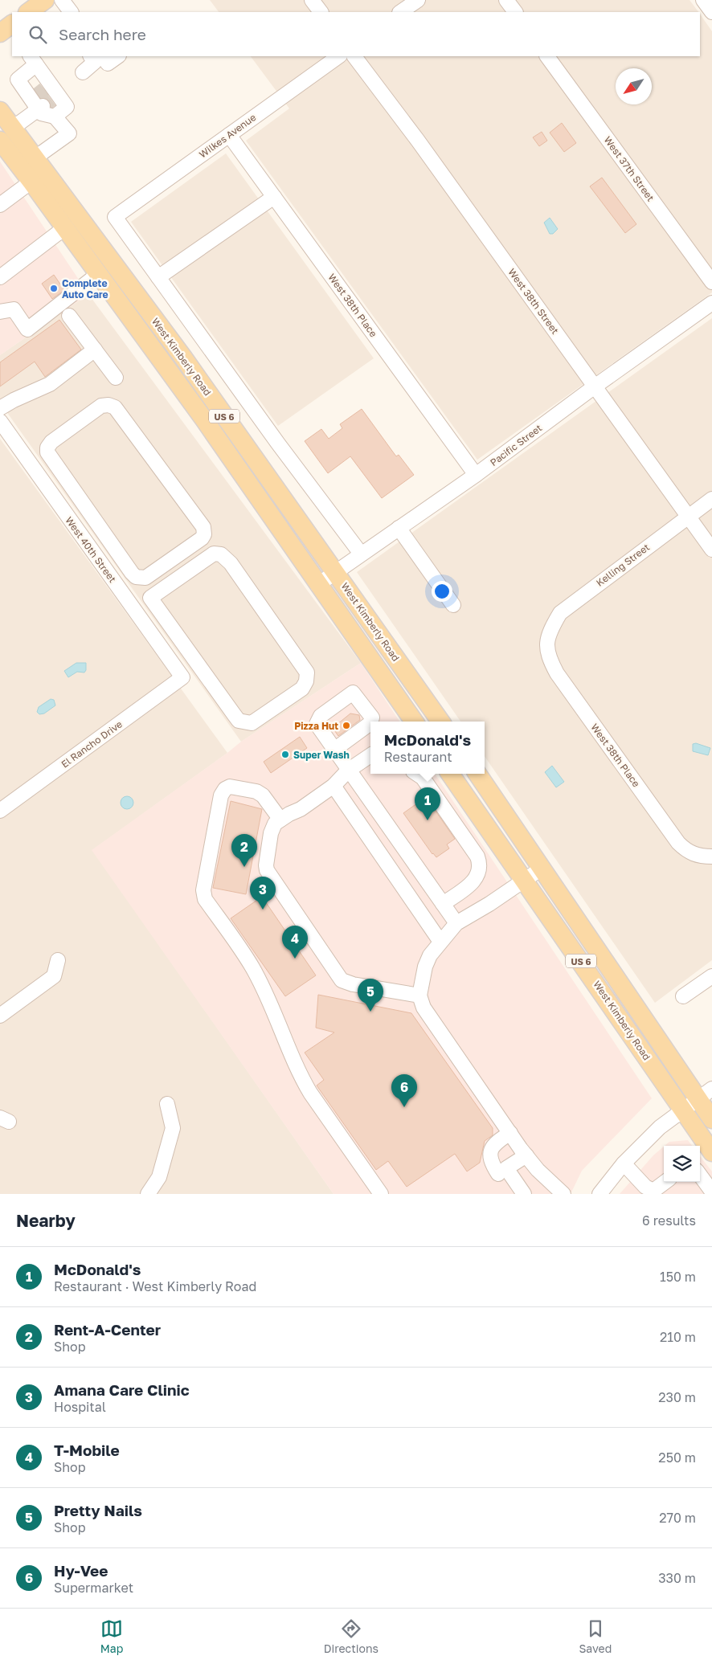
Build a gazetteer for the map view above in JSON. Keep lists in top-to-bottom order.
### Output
{
  "streets": {
    "main road": ["West Kimberly Road", "US 6"],
    "street": [
      "Wilkes Avenue",
      "West 37th Street",
      "West 38th Street",
      "West 38th Place",
      "Pacific Street",
      "West 40th Street",
      "Kelling Street",
      "El Rancho Drive"
    ]
  },
  "crossings": [
    ["Wilkes Avenue", "West 38th Place"],
    ["West 38th Street", "Pacific Street"],
    ["West 38th Street", "Kelling Street"],
    ["West 38th Place", "Pacific Street"],
    ["West 38th Place", "Kelling Street"],
    ["West Kimberly Road", "Pacific Street"],
    ["West 40th Street", "El Rancho Drive"]
  ],
  "places": ["Complete Auto Care", "Pizza Hut", "Super Wash"],
  "north": "bottom left",
  "page": {
    "search": "Search here",
    "popup": ["McDonald's", "Restaurant"],
    "pins": [
      "1",
      "2",
      "3",
      "4",
      "5",
      "6"
    ],
    "heading": ["Nearby", "6 results"],
    "list": [
      {
        "mark": "1",
        "name": "McDonald's",
        "note": "Restaurant · West Kimberly Road",
        "value": "150 m"
      },
      {
        "mark": "2",
        "name": "Rent-A-Center",
        "note": "Shop",
        "value": "210 m"
      },
      {
        "mark": "3",
        "name": "Amana Care Clinic",
        "note": "Hospital",
        "value": "230 m"
      },
      {
        "mark": "4",
        "name": "T-Mobile",
        "note": "Shop",
        "value": "250 m"
      },
      {
        "mark": "5",
        "name": "Pretty Nails",
        "note": "Shop",
        "value": "270 m"
      },
      {
        "mark": "6",
        "name": "Hy-Vee",
        "note": "Supermarket",
        "value": "330 m"
      }
    ],
    "nav": ["Map", "Directions", "Saved"]
  }
}
